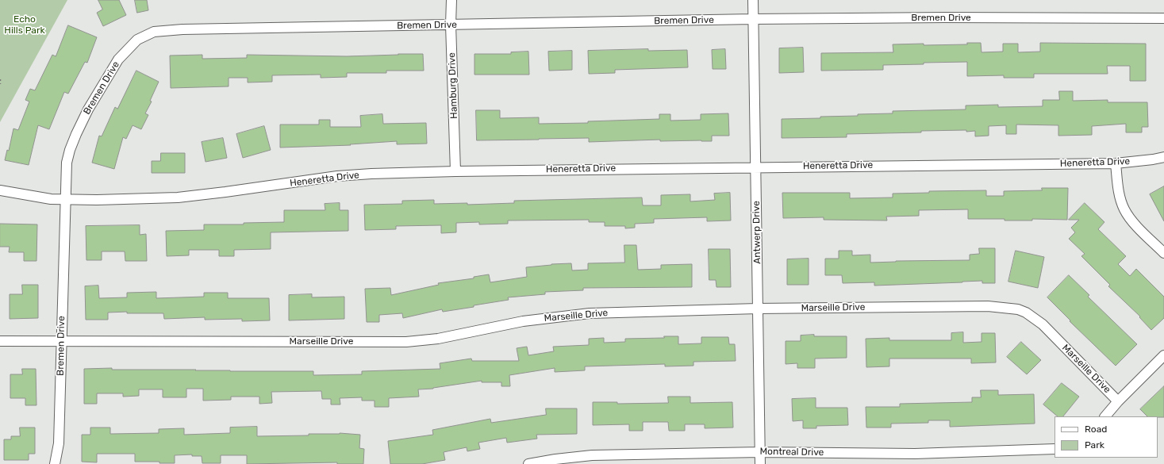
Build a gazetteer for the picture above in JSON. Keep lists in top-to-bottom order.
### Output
{
  "streets": {
    "street": [
      "Bremen Drive",
      "Hamburg Drive",
      "Heneretta Drive",
      "Antwerp Drive",
      "Marseille Drive",
      "Montreal Drive"
    ]
  },
  "crossings": [
    ["Bremen Drive", "Hamburg Drive"],
    ["Bremen Drive", "Heneretta Drive"],
    ["Bremen Drive", "Antwerp Drive"],
    ["Bremen Drive", "Marseille Drive"],
    ["Hamburg Drive", "Heneretta Drive"],
    ["Heneretta Drive", "Antwerp Drive"],
    ["Antwerp Drive", "Marseille Drive"],
    ["Antwerp Drive", "Montreal Drive"]
  ],
  "parks": ["Echo Hills Park"],
  "legend": ["Road", "Park"]
}
